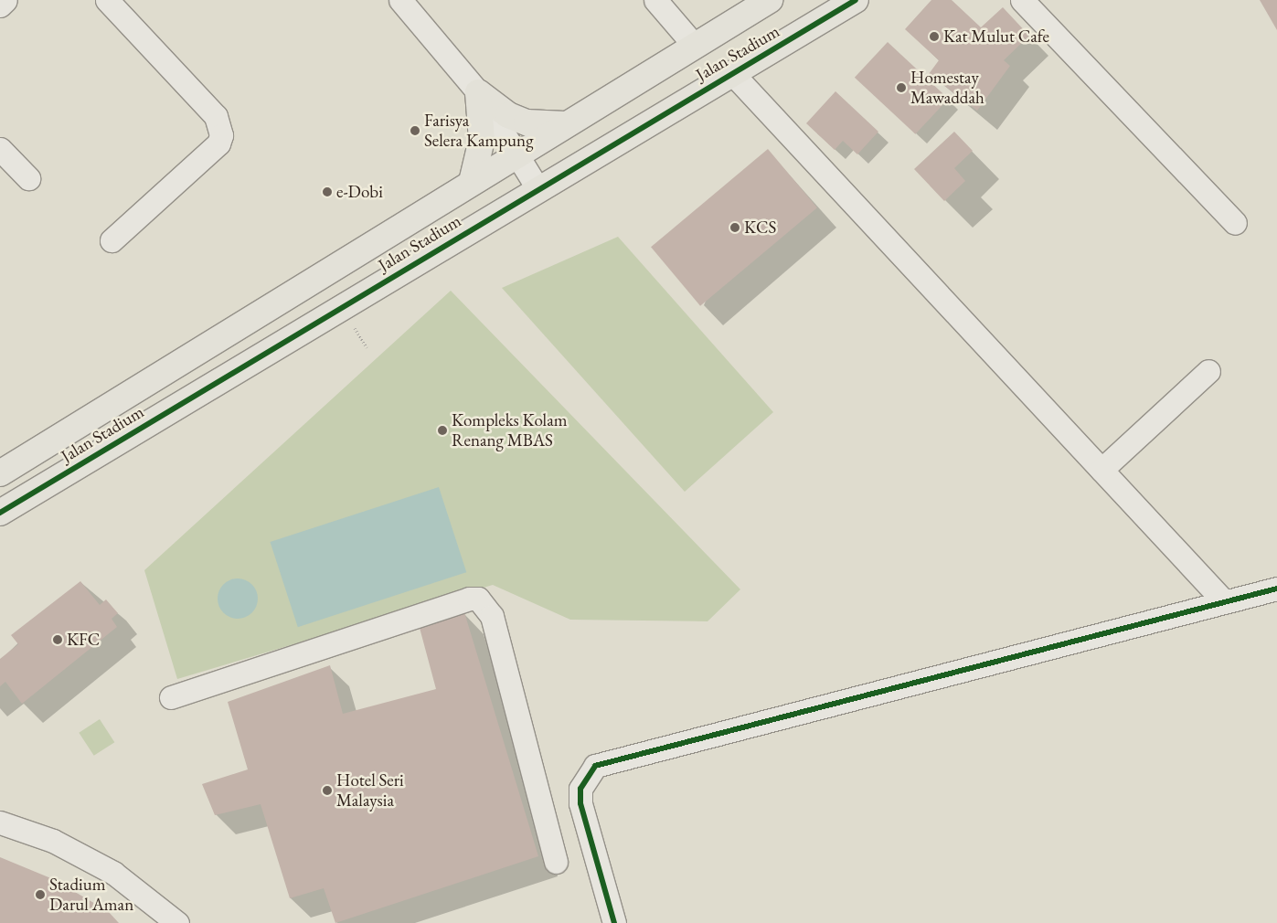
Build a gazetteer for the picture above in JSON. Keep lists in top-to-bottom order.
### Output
{
  "streets": {
    "main road": ["Jalan Stadium"]
  },
  "places": [
    "Kat Mulut Cafe",
    "Homestay Mawaddah",
    "Farisya Selera Kampung",
    "e-Dobi",
    "KCS",
    "Kompleks Kolam Renang MBAS",
    "KFC",
    "Hotel Seri Malaysia",
    "Stadium Darul Aman"
  ]
}
